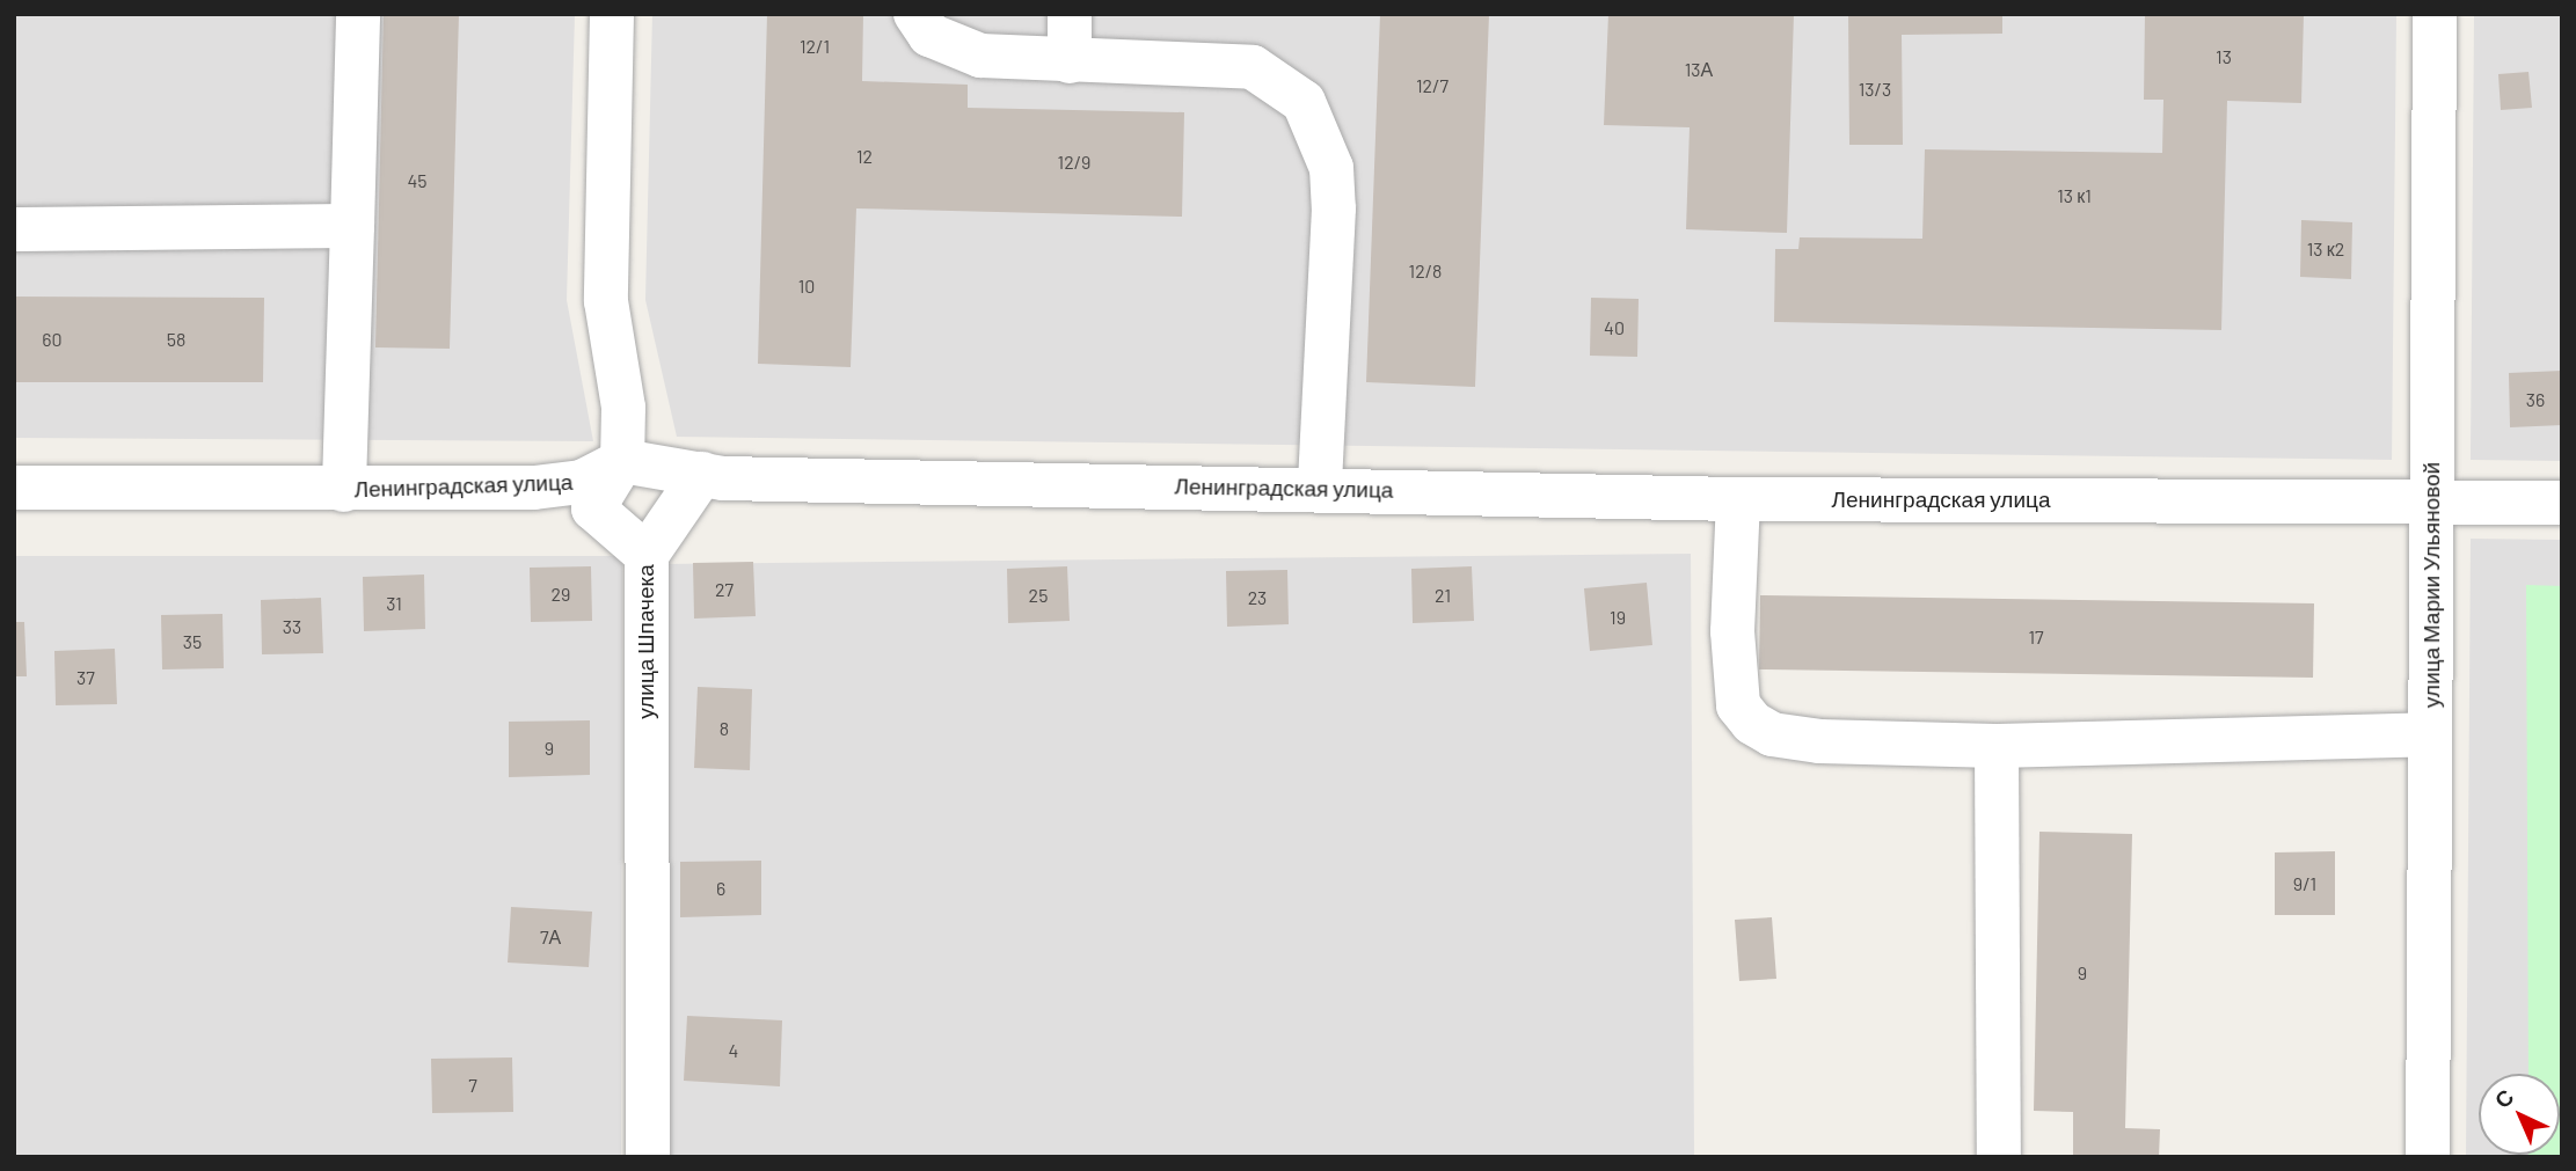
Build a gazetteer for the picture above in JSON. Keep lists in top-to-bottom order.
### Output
{
  "streets": {
    "street": ["Ленинградская улица", "улица Марии Ульяновой", "улица Шпачека"]
  },
  "crossings": [
    ["Ленинградская улица", "улица Марии Ульяновой"],
    ["Ленинградская улица", "улица Шпачека"]
  ],
  "house_numbers": [
    "12/1",
    "13",
    "13А",
    "12/7",
    "13/3",
    "12",
    "12/9",
    "45",
    "13 к1",
    "13 к2",
    "12/8",
    "10",
    "40",
    "60",
    "58",
    "36",
    "27",
    "29",
    "25",
    "21",
    "23",
    "31",
    "19",
    "33",
    "17",
    "35",
    "37",
    "8",
    "9",
    "9/1",
    "6",
    "7А",
    "9",
    "4",
    "7"
  ],
  "north": "top left"
}
